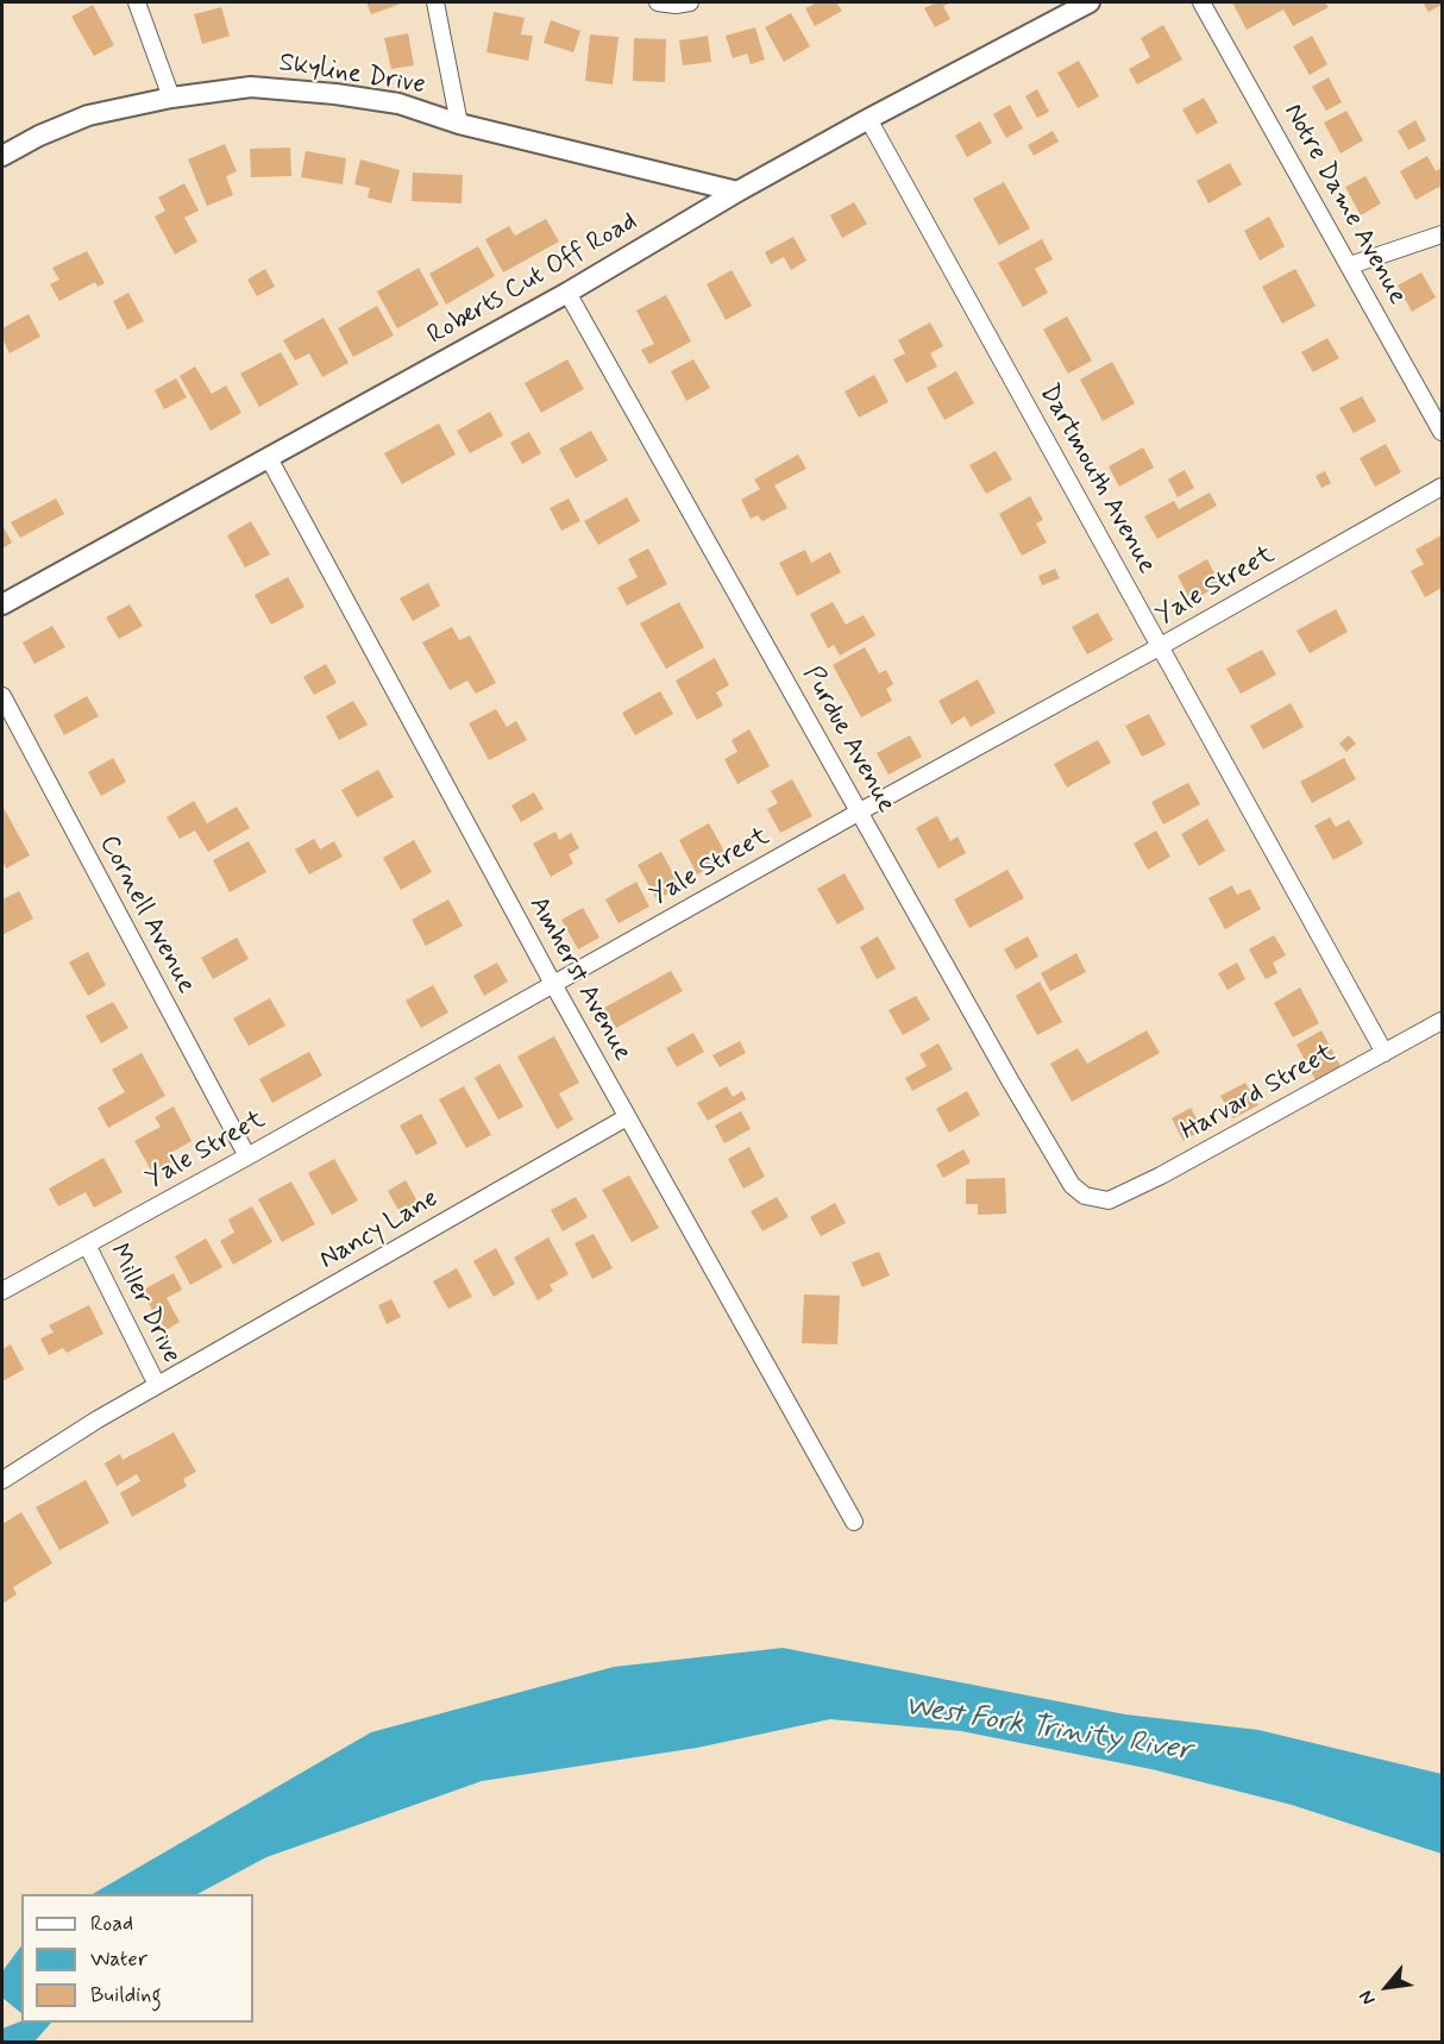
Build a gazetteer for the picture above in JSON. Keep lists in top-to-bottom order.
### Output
{
  "streets": {
    "street": [
      "Skyline Drive",
      "Notre Dame Avenue",
      "Roberts Cut Off Road",
      "Dartmouth Avenue",
      "Yale Street",
      "Purdue Avenue",
      "Cornell Avenue",
      "Amherst Avenue",
      "Harvard Street",
      "Nancy Lane",
      "Miller Drive"
    ]
  },
  "crossings": [
    ["Skyline Drive", "Roberts Cut Off Road"],
    ["Roberts Cut Off Road", "Dartmouth Avenue"],
    ["Roberts Cut Off Road", "Purdue Avenue"],
    ["Roberts Cut Off Road", "Amherst Avenue"],
    ["Dartmouth Avenue", "Yale Street"],
    ["Dartmouth Avenue", "Harvard Street"],
    ["Yale Street", "Purdue Avenue"],
    ["Yale Street", "Cornell Avenue"],
    ["Yale Street", "Amherst Avenue"],
    ["Yale Street", "Miller Drive"],
    ["Purdue Avenue", "Harvard Street"],
    ["Amherst Avenue", "Nancy Lane"],
    ["Nancy Lane", "Miller Drive"]
  ],
  "water": ["West Fork Trinity River"],
  "legend": ["Road", "Water", "Building"],
  "north": "bottom left"
}
